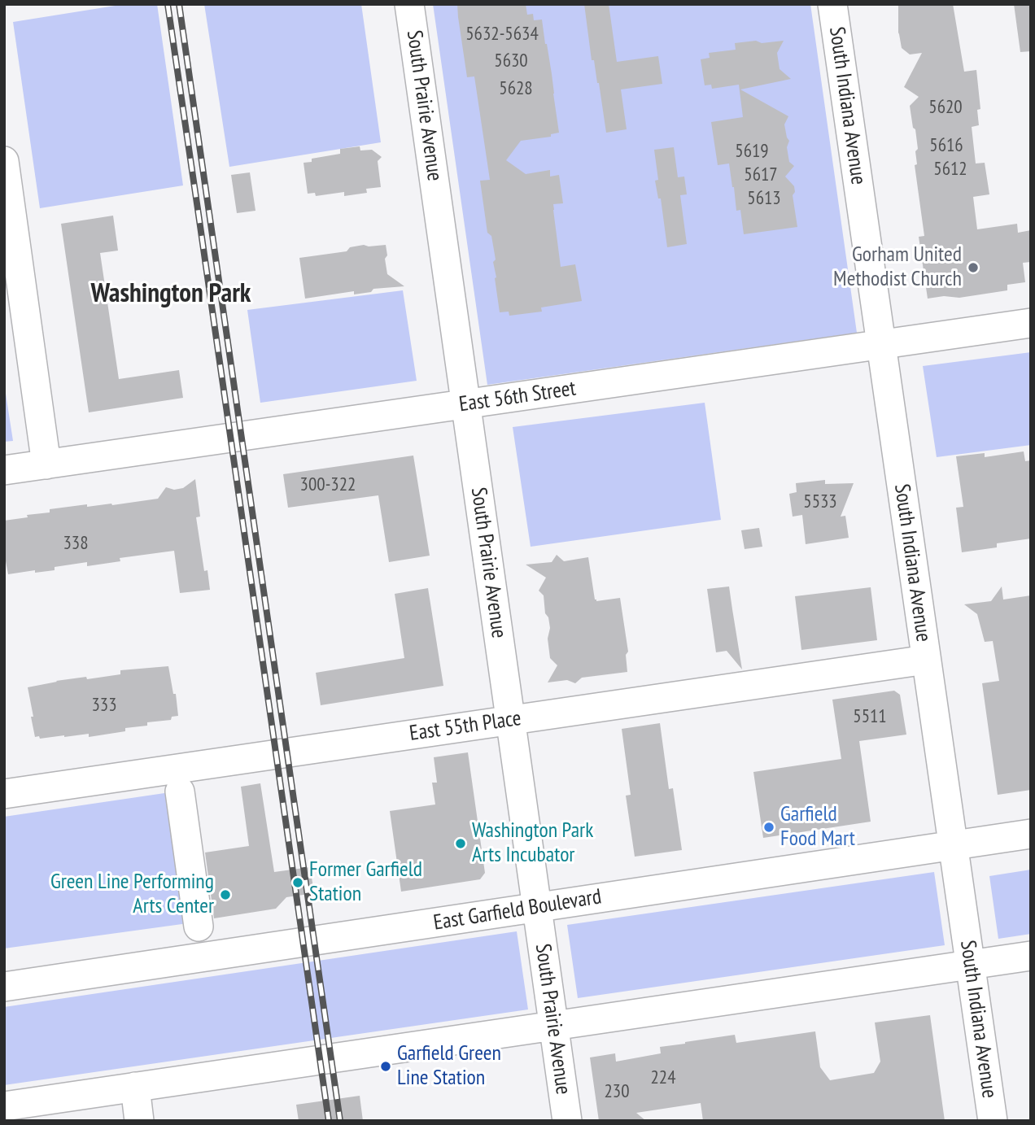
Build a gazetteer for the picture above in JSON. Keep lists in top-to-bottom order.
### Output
{
  "streets": {
    "street": [
      "South Prairie Avenue",
      "South Indiana Avenue",
      "East 56th Street",
      "East 55th Place",
      "East Garfield Boulevard"
    ]
  },
  "crossings": [
    ["South Prairie Avenue", "East 56th Street"],
    ["South Prairie Avenue", "East 55th Place"],
    ["South Prairie Avenue", "East Garfield Boulevard"],
    ["South Indiana Avenue", "East 56th Street"],
    ["South Indiana Avenue", "East 55th Place"],
    ["South Indiana Avenue", "East Garfield Boulevard"]
  ],
  "districts": ["Washington Park"],
  "places": [
    "Gorham United Methodist Church",
    "Garfield Food Mart",
    "Washington Park Arts Incubator",
    "Former Garfield Station",
    "Green Line Performing Arts Center",
    "Garfield Green Line Station"
  ],
  "house_numbers": [
    "5632-5634",
    "5630",
    "5628",
    "5620",
    "5616",
    "5619",
    "5612",
    "5617",
    "5613",
    "300-322",
    "5533",
    "338",
    "333",
    "5511",
    "224",
    "230"
  ]
}
